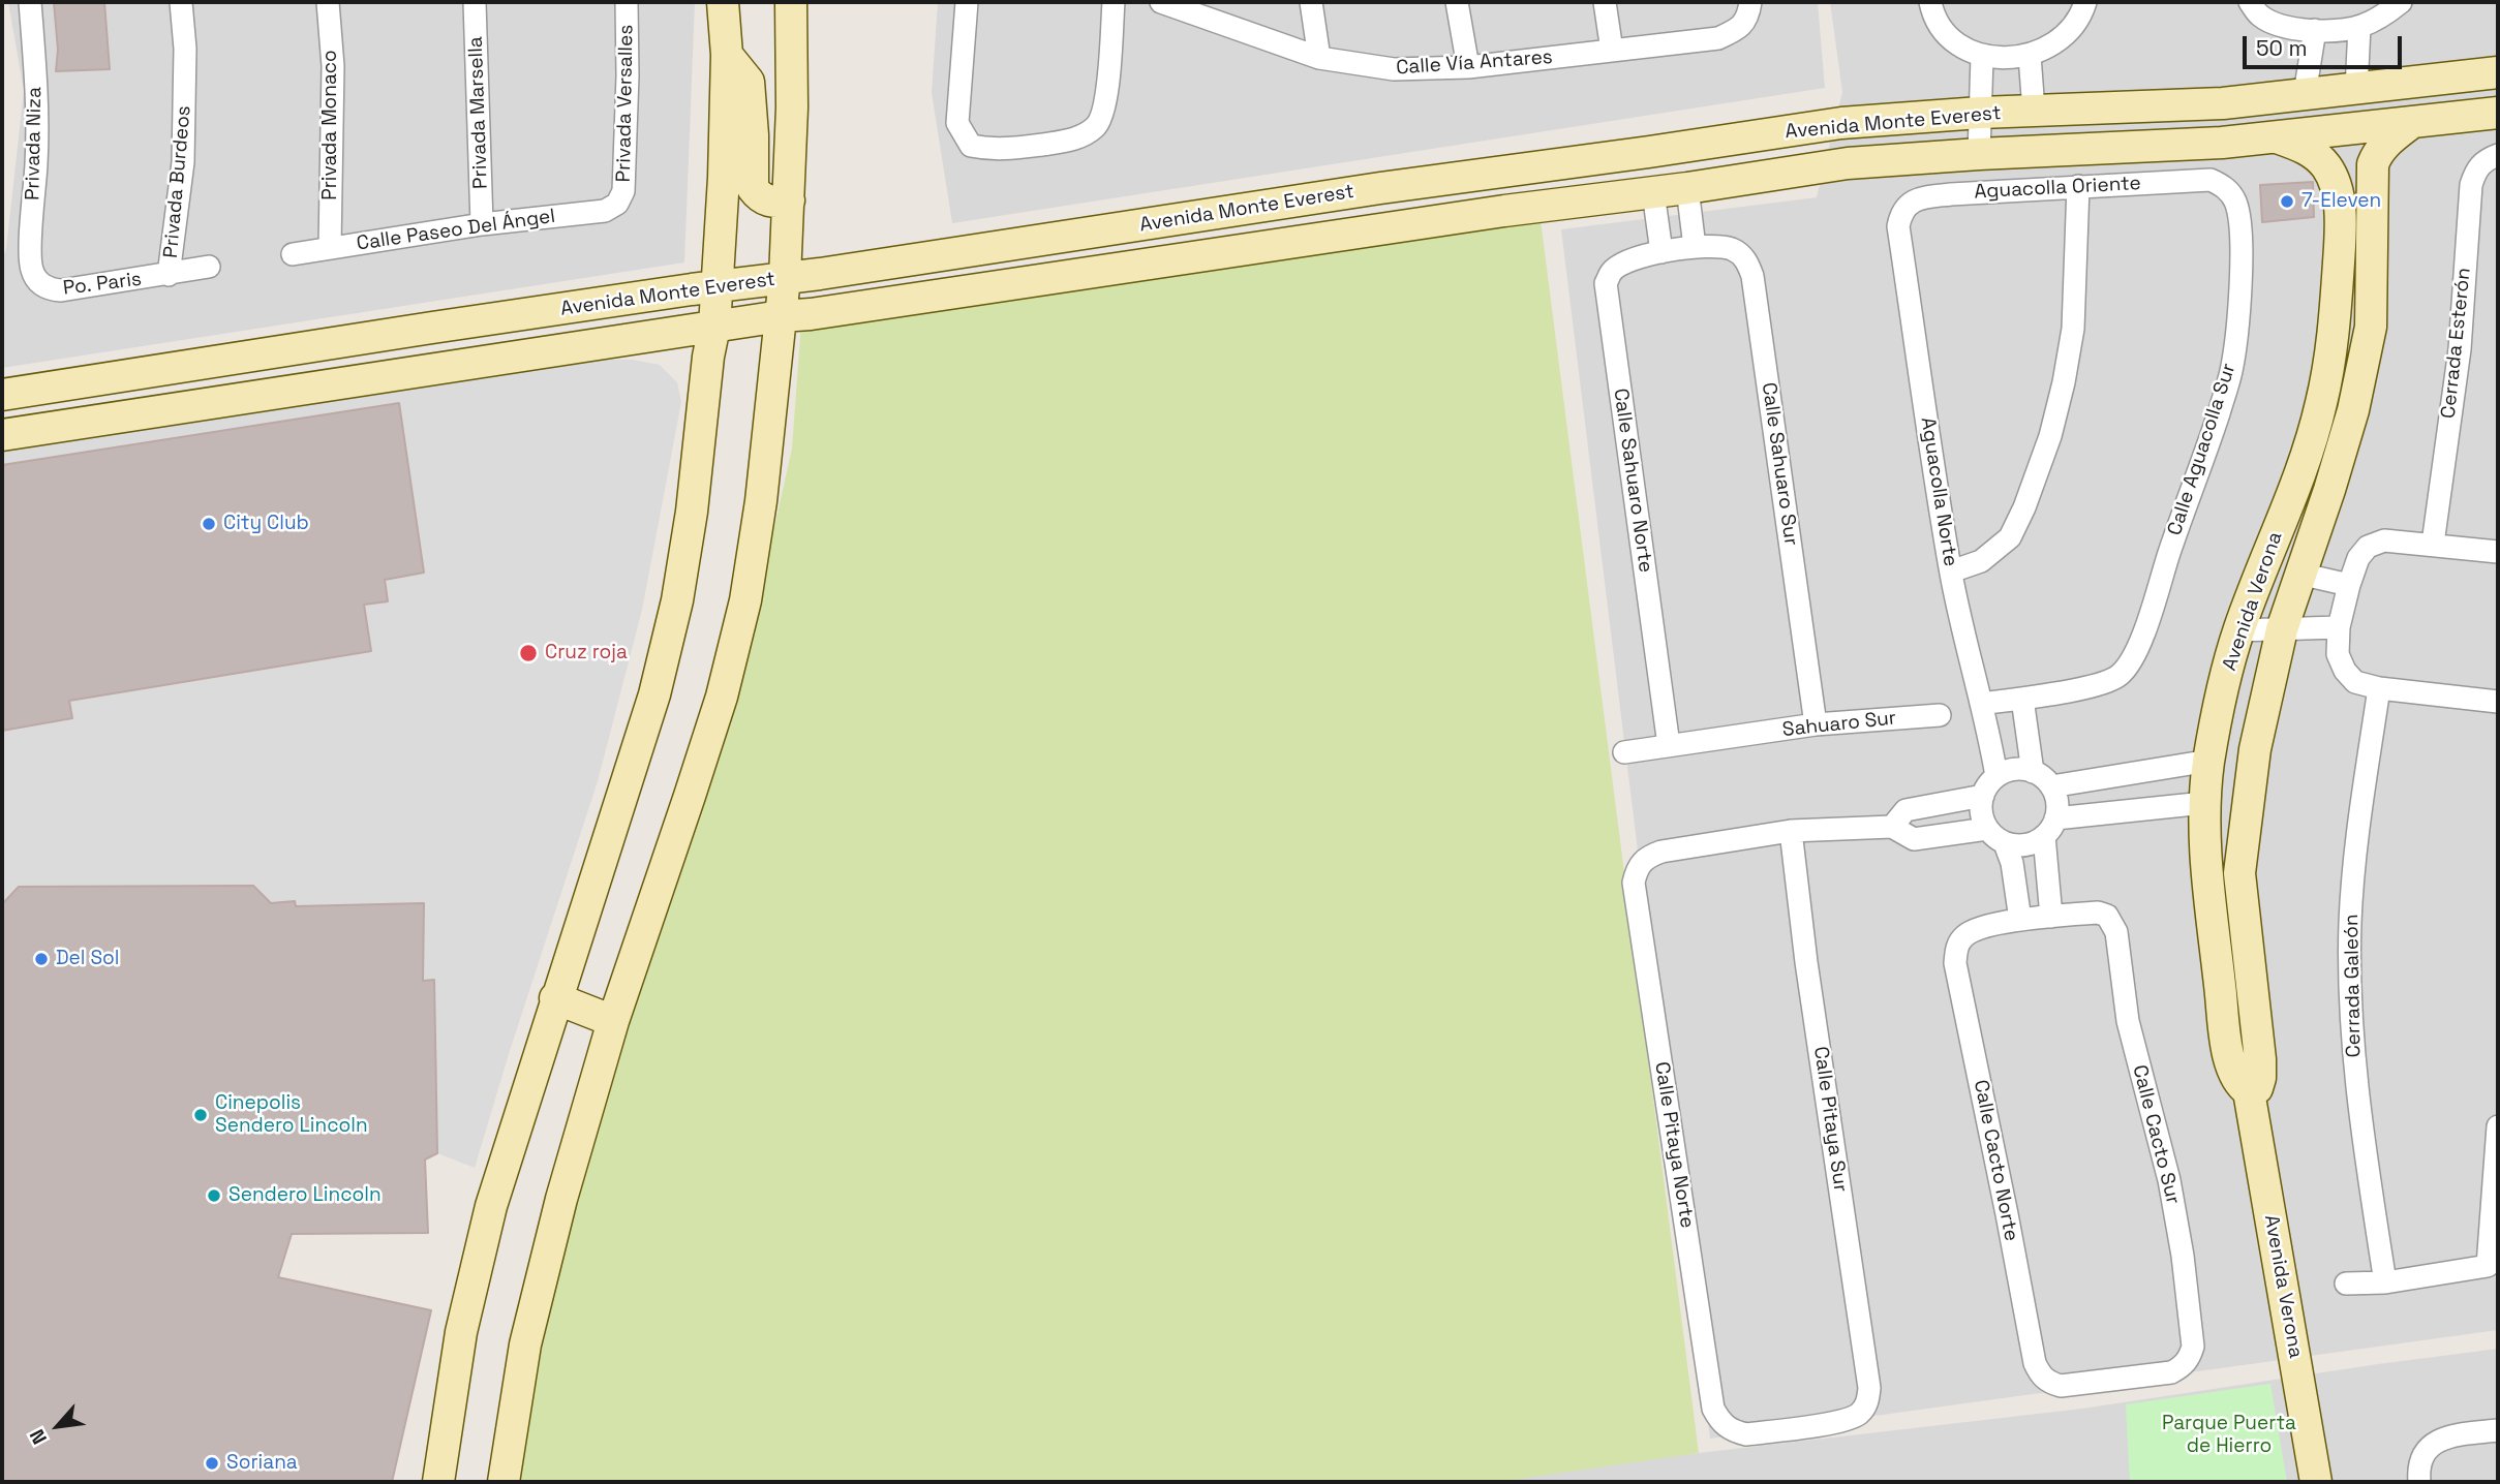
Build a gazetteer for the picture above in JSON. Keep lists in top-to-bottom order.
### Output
{
  "streets": {
    "street": [
      "Calle Vía Antares",
      "Privada Versalles",
      "Privada Marsella",
      "Avenida Monte Everest",
      "Privada Monaco",
      "Privada Niza",
      "Privada Burdeos",
      "Aguacolla Oriente",
      "Calle Paseo Del Ángel",
      "Po. Paris",
      "Cerrada Esterón",
      "Calle Aguacolla Sur",
      "Calle Sahuaro Sur",
      "Calle Sahuaro Norte",
      "Aguacolla Norte",
      "Avenida Verona",
      "Sahuaro Sur",
      "Cerrada Galeón",
      "Calle Pitaya Sur",
      "Calle Cacto Sur",
      "Calle Pitaya Norte",
      "Calle Cacto Norte"
    ]
  },
  "crossings": [
    ["Privada Versalles", "Calle Paseo Del Ángel"],
    ["Privada Marsella", "Calle Paseo Del Ángel"],
    ["Avenida Monte Everest", "Avenida Verona"],
    ["Privada Monaco", "Calle Paseo Del Ángel"],
    ["Privada Niza", "Po. Paris"],
    ["Privada Burdeos", "Po. Paris"],
    ["Aguacolla Oriente", "Calle Aguacolla Sur"],
    ["Aguacolla Oriente", "Aguacolla Norte"],
    ["Calle Sahuaro Sur", "Calle Sahuaro Norte"],
    ["Calle Sahuaro Sur", "Sahuaro Sur"],
    ["Calle Sahuaro Norte", "Sahuaro Sur"],
    ["Calle Pitaya Sur", "Calle Pitaya Norte"],
    ["Calle Cacto Sur", "Calle Cacto Norte"]
  ],
  "parks": ["Parque Puerta de Hierro"],
  "places": [
    "7-Eleven",
    "City Club",
    "Cruz roja",
    "Del Sol",
    "Cinepolis Sendero Lincoln",
    "Sendero Lincoln",
    "Soriana"
  ],
  "scale_bar": "50 m",
  "north": "bottom left"
}
